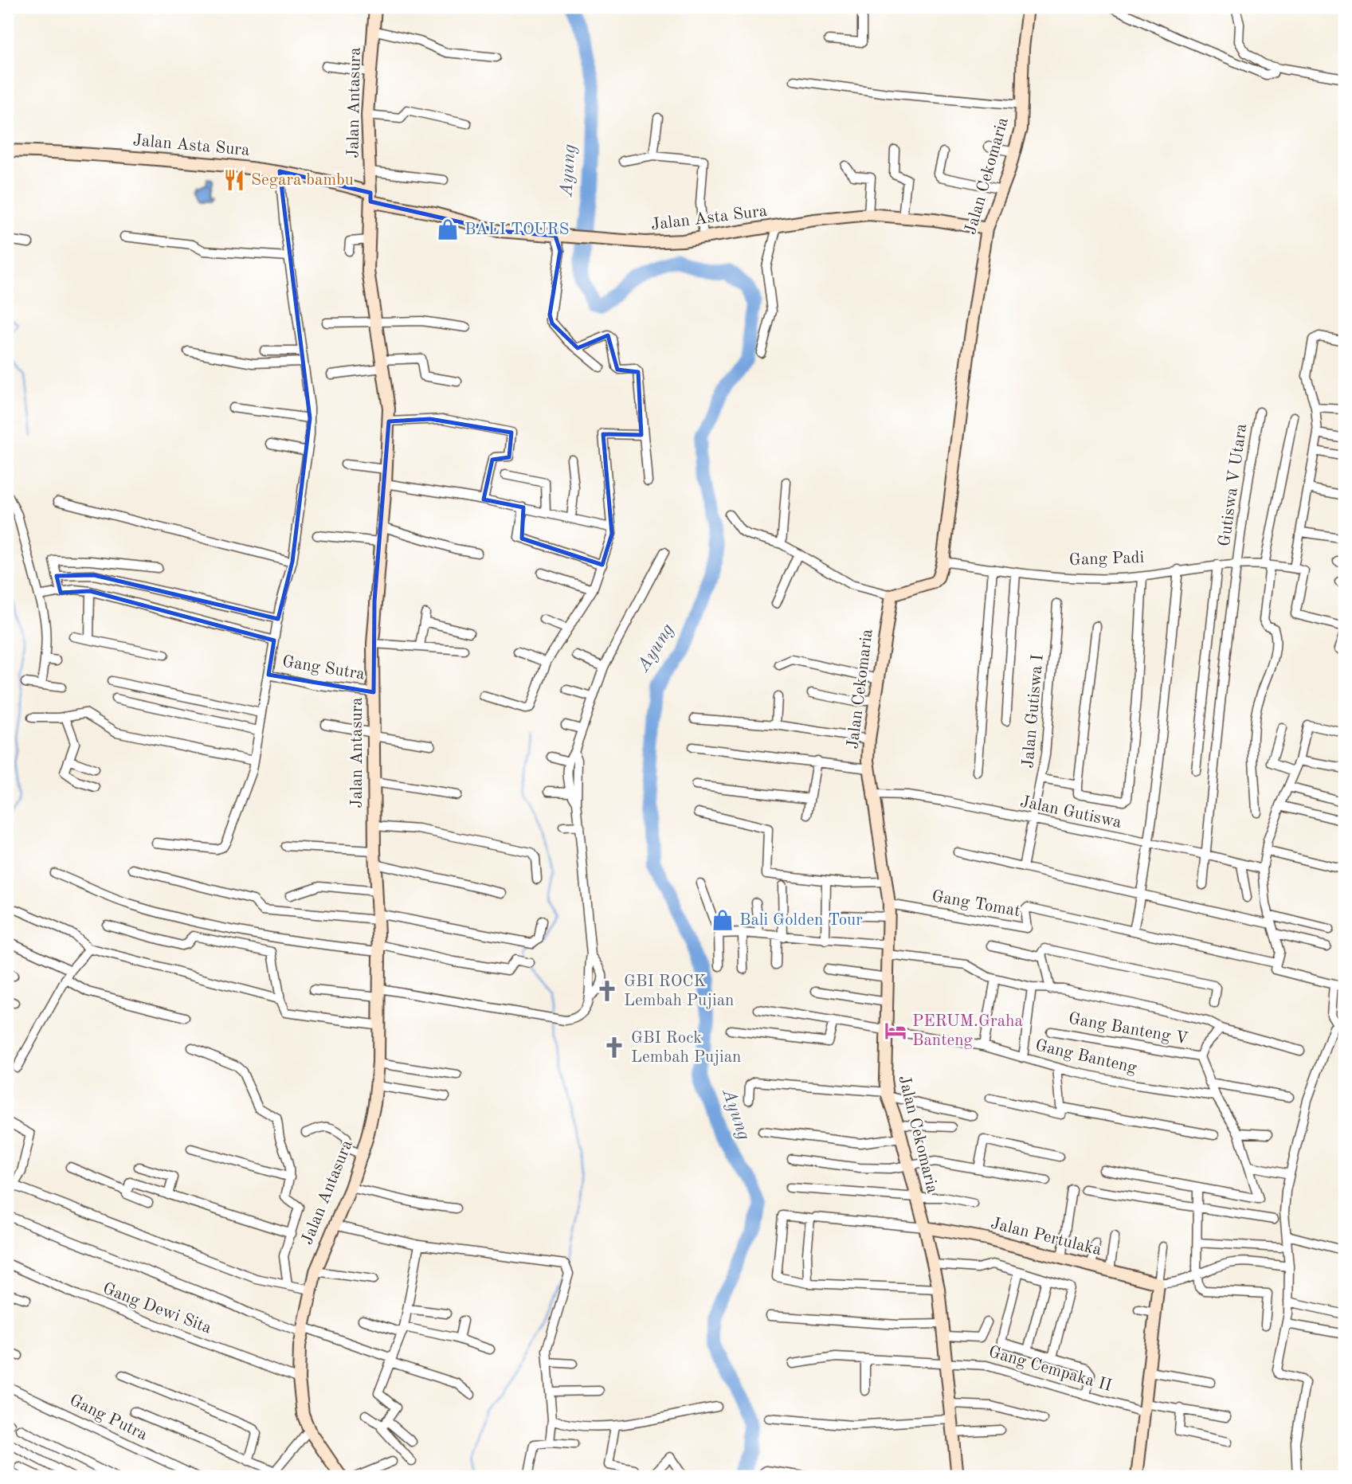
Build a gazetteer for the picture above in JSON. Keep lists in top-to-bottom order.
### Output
{
  "streets": {
    "street": [
      "Jalan Antasura",
      "Jalan Asta Sura",
      "Jalan Cekomaria",
      "Gutiswa V Utara",
      "Gang Padi",
      "Gang Sutra",
      "Jalan Gutiswa I",
      "Jalan Gutiswa",
      "Gang Tomat",
      "Gang Banteng V",
      "Gang Banteng",
      "Jalan Pertulaka",
      "Gang Dewi Sita",
      "Gang Cempaka II",
      "Gang Putra"
    ]
  },
  "crossings": [
    ["Jalan Antasura", "Jalan Asta Sura"],
    ["Jalan Antasura", "Gang Sutra"],
    ["Jalan Antasura", "Gang Dewi Sita"],
    ["Jalan Asta Sura", "Jalan Cekomaria"],
    ["Jalan Cekomaria", "Gang Padi"],
    ["Jalan Cekomaria", "Jalan Gutiswa"],
    ["Jalan Cekomaria", "Gang Tomat"],
    ["Jalan Cekomaria", "Gang Banteng"],
    ["Jalan Cekomaria", "Jalan Pertulaka"],
    ["Jalan Cekomaria", "Gang Cempaka II"],
    ["Gutiswa V Utara", "Gang Padi"],
    ["Gutiswa V Utara", "Jalan Gutiswa"],
    ["Jalan Gutiswa I", "Jalan Gutiswa"]
  ],
  "water": ["Ayung"],
  "places": {
    "restaurant": ["Segara bambu"],
    "shop": ["BALI TOURS", "Bali Golden Tour"],
    "church": ["GBI ROCK Lembah Pujian", "GBI Rock Lembah Pujian"],
    "hotel": ["PERUM.Graha Banteng"]
  }
}
